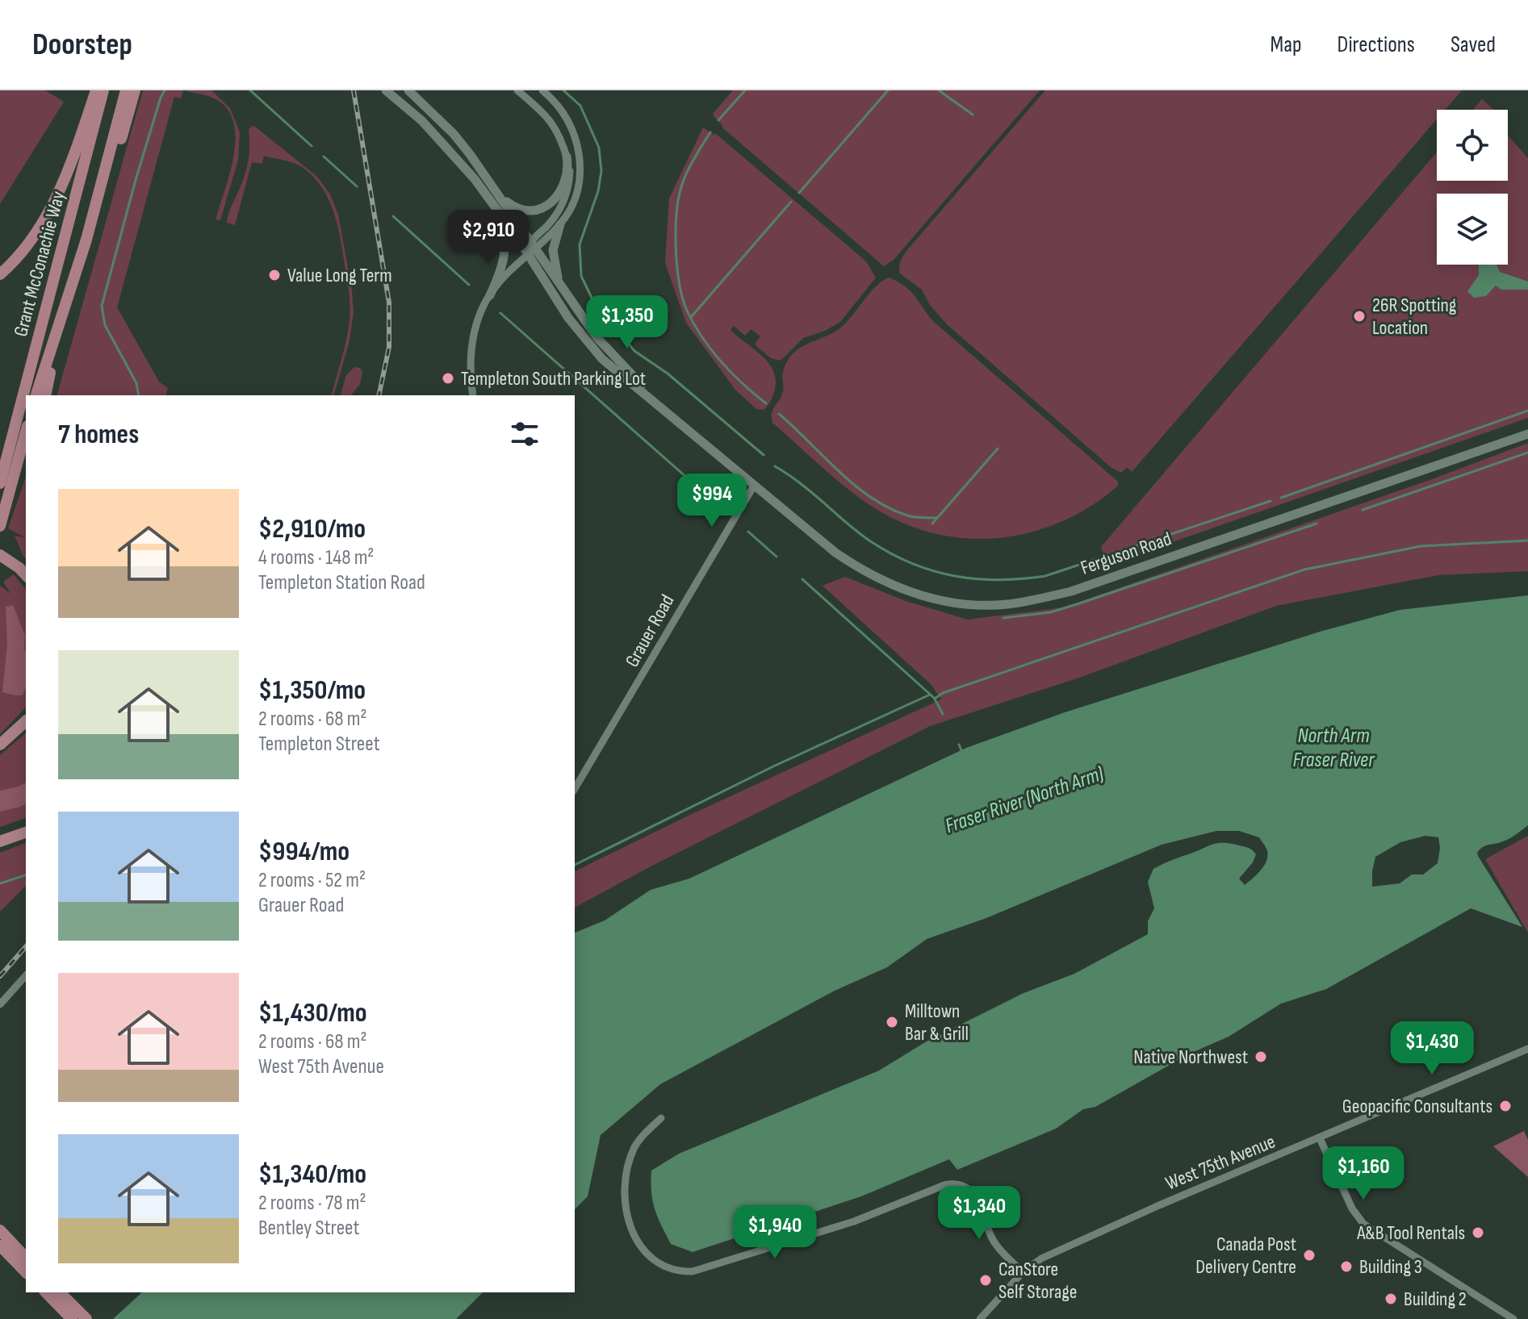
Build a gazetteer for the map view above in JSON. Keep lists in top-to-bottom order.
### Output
{
  "streets": {
    "main road": ["Grant McConachie Way"],
    "street": ["Ferguson Road", "Grauer Road", "West 75th Avenue"]
  },
  "crossings": [
    ["Ferguson Road", "Grauer Road"]
  ],
  "water": ["North Arm Fraser River", "Fraser River (North Arm)"],
  "places": [
    "Value Long Term",
    "26R Spotting Location",
    "Templeton South Parking Lot",
    "Milltown Bar & Grill",
    "Native Northwest",
    "Geopacific Consultants",
    "A&B Tool Rentals",
    "Canada Post Delivery Centre",
    "Building 3",
    "CanStore Self Storage",
    "Building 2"
  ],
  "page": {
    "header": "Doorstep",
    "nav": ["Map", "Directions", "Saved"],
    "price": [
      "$2,910",
      "$1,350",
      "$994",
      "$1,430",
      "$1,160",
      "$1,340",
      "$1,940"
    ],
    "heading": "7 homes",
    "list": [
      {
        "name": "$2,910/mo",
        "note": "4 rooms · 148 m² · Templeton Station Road"
      },
      {
        "name": "$1,350/mo",
        "note": "2 rooms · 68 m² · Templeton Street"
      },
      {
        "name": "$994/mo",
        "note": "2 rooms · 52 m² · Grauer Road"
      },
      {
        "name": "$1,430/mo",
        "note": "2 rooms · 68 m² · West 75th Avenue"
      },
      {
        "name": "$1,340/mo",
        "note": "2 rooms · 78 m² · Bentley Street"
      }
    ]
  }
}
